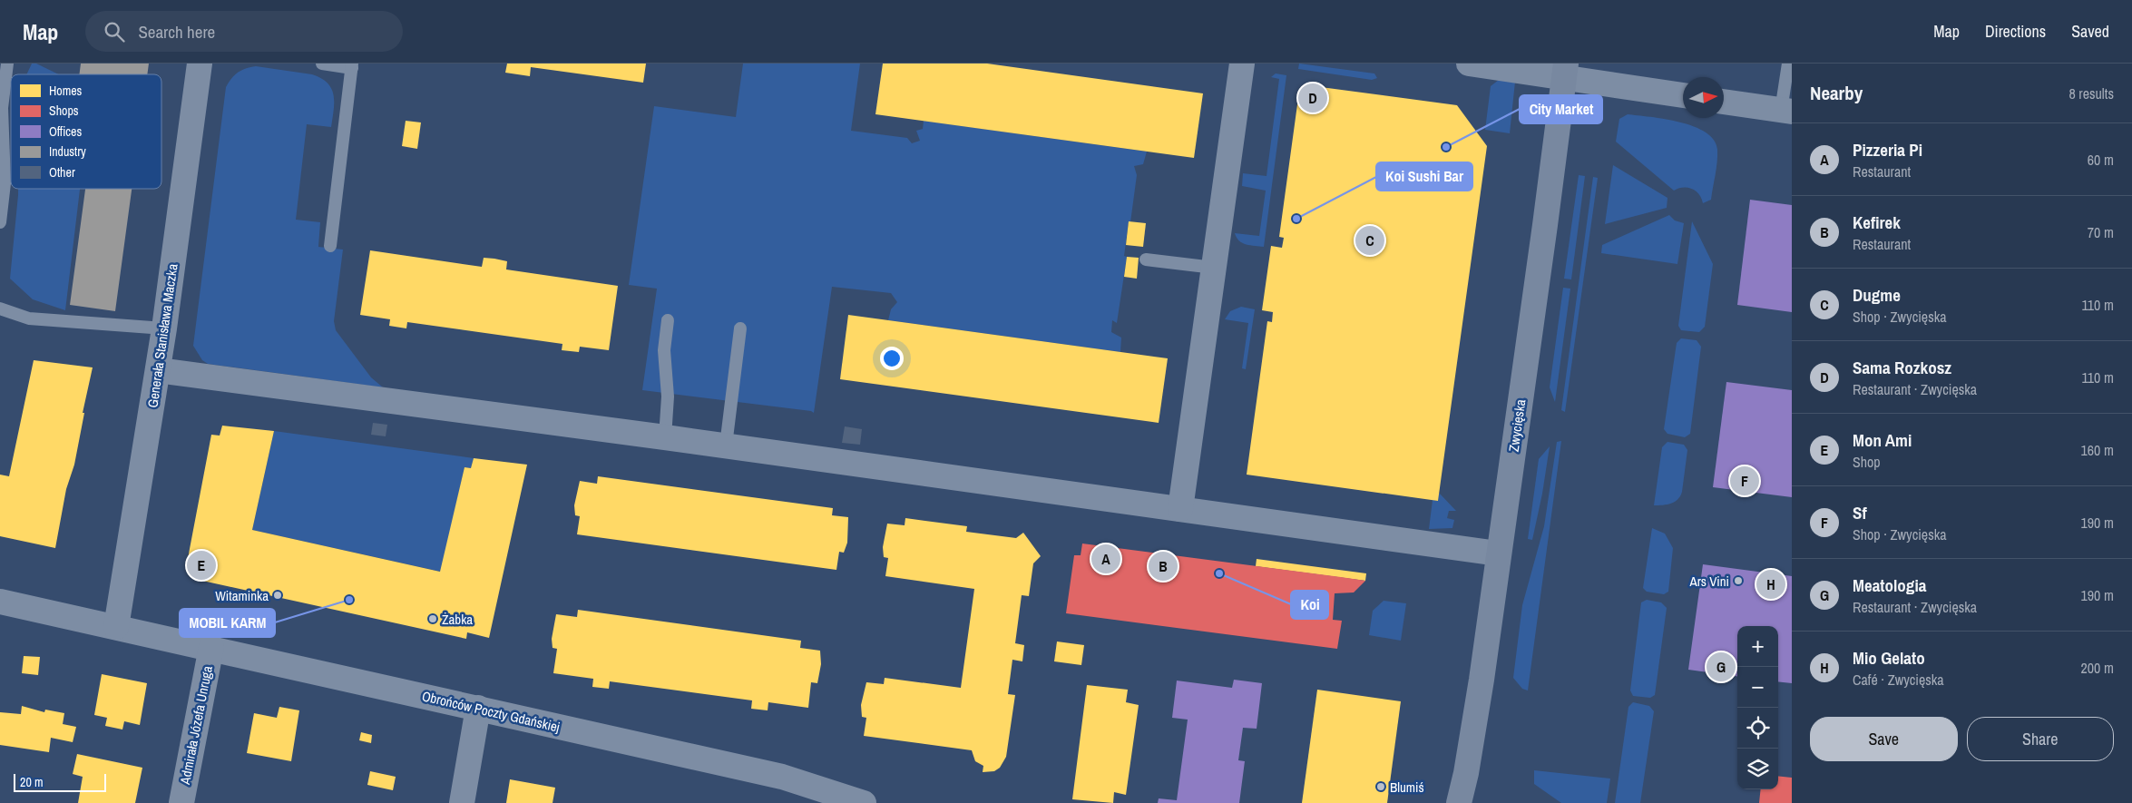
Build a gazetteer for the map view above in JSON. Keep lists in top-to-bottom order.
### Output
{
  "streets": {
    "street": [
      "Generała Stanisława Maczka",
      "Zwycięska",
      "Obrońców Poczty Gdańskiej",
      "Admirała Józefa Unruga"
    ]
  },
  "crossings": [
    ["Generała Stanisława Maczka", "Obrońców Poczty Gdańskiej"],
    ["Obrońców Poczty Gdańskiej", "Admirała Józefa Unruga"]
  ],
  "places": [
    "City Market",
    "Koi Sushi Bar",
    "Koi",
    "Ars Vini",
    "Witaminka",
    "MOBIL KARM",
    "Żabka",
    "Blumiś"
  ],
  "legend": [
    "Homes",
    "Shops",
    "Offices",
    "Industry",
    "Other"
  ],
  "scale_bar": "20 m",
  "north": "right",
  "page": {
    "header": "Map",
    "search": "Search here",
    "nav": ["Map", "Directions", "Saved"],
    "heading": ["Nearby", "8 results"],
    "pins": [
      "D",
      "C",
      "F",
      "A",
      "E",
      "B",
      "H",
      "G"
    ],
    "list": [
      {
        "mark": "A",
        "name": "Pizzeria Pi",
        "note": "Restaurant",
        "value": "60 m"
      },
      {
        "mark": "B",
        "name": "Kefirek",
        "note": "Restaurant",
        "value": "70 m"
      },
      {
        "mark": "C",
        "name": "Dugme",
        "note": "Shop · Zwycięska",
        "value": "110 m"
      },
      {
        "mark": "D",
        "name": "Sama Rozkosz",
        "note": "Restaurant · Zwycięska",
        "value": "110 m"
      },
      {
        "mark": "E",
        "name": "Mon Ami",
        "note": "Shop",
        "value": "160 m"
      },
      {
        "mark": "F",
        "name": "Sf",
        "note": "Shop · Zwycięska",
        "value": "190 m"
      },
      {
        "mark": "G",
        "name": "Meatologia",
        "note": "Restaurant · Zwycięska",
        "value": "190 m"
      },
      {
        "mark": "H",
        "name": "Mio Gelato",
        "note": "Café · Zwycięska",
        "value": "200 m"
      }
    ],
    "map_buttons": ["+", "−"],
    "buttons": ["Save", "Share"],
    "scale": "20 m"
  }
}
